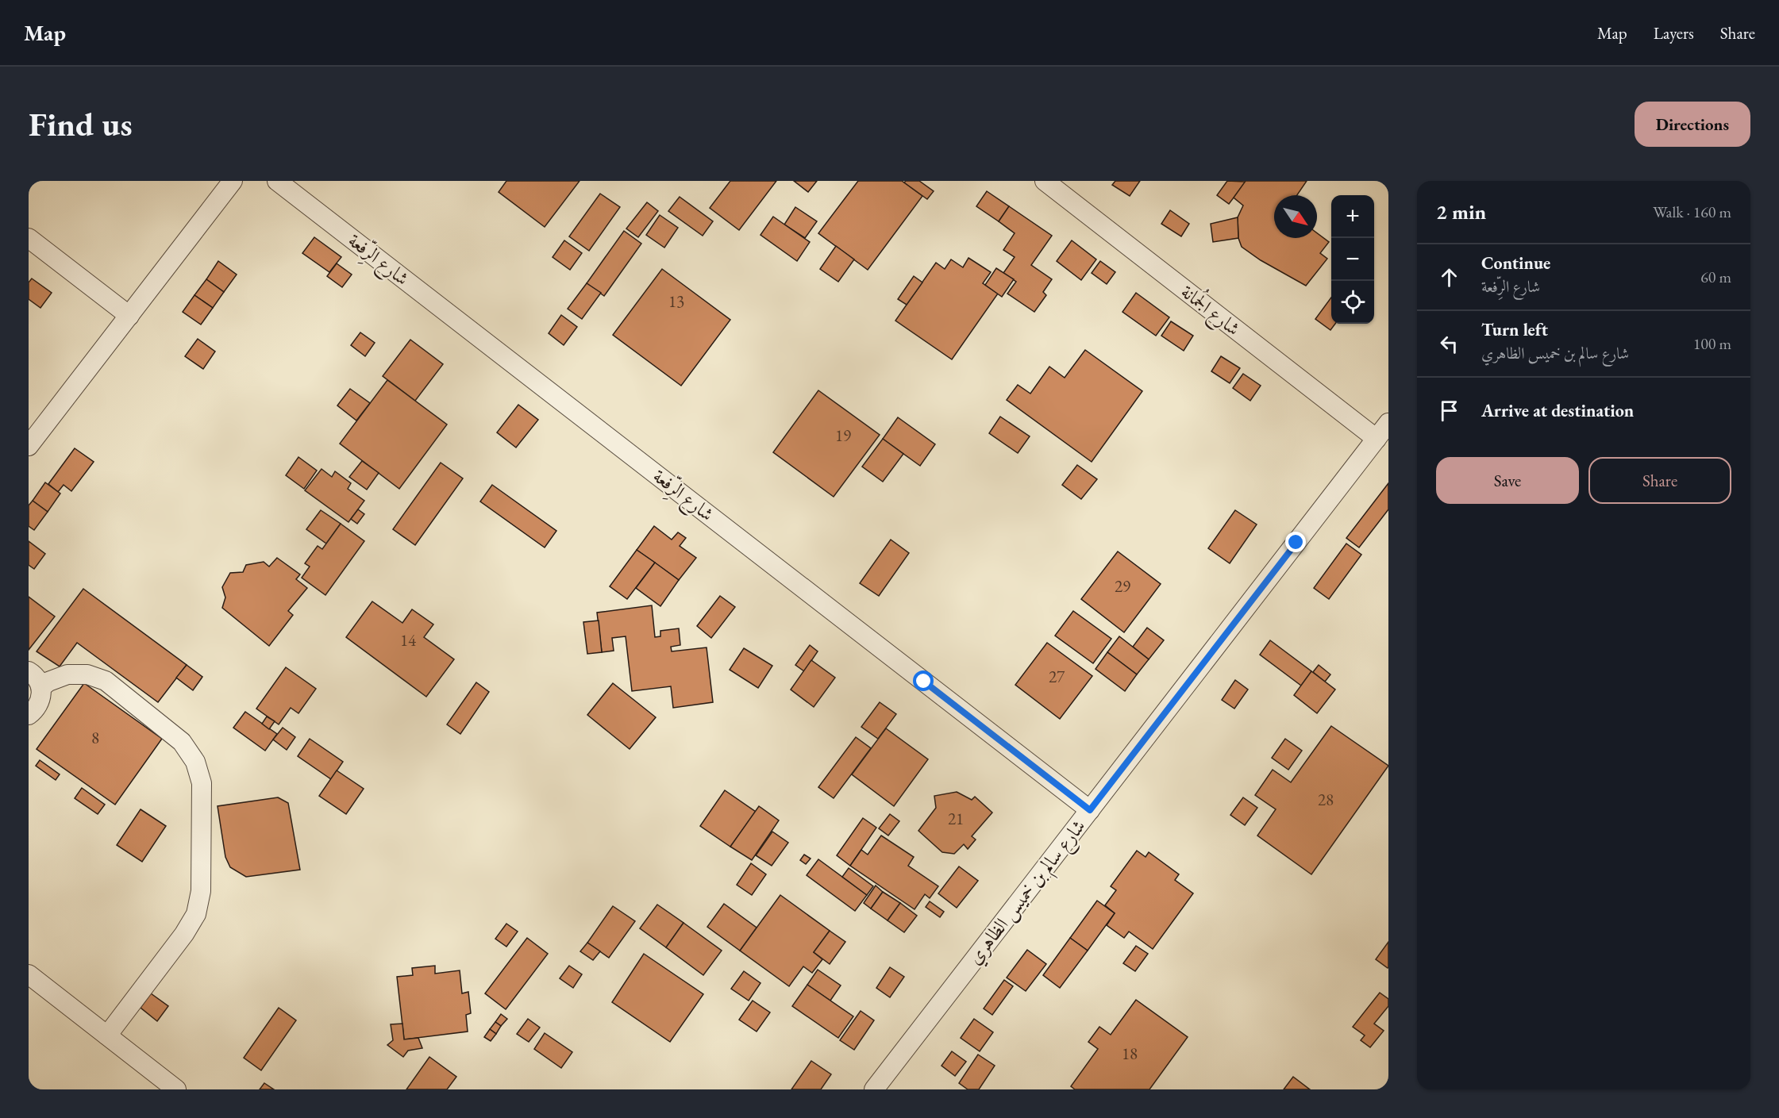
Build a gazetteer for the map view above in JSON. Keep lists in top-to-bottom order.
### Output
{
  "streets": {
    "street": ["شارع الرِّفعة", "شارع الجُمانة", "شارع سالم بن خميس الظاهري"]
  },
  "crossings": [
    ["شارع الرِّفعة", "شارع سالم بن خميس الظاهري"],
    ["شارع الجُمانة", "شارع سالم بن خميس الظاهري"]
  ],
  "house_numbers": [
    "13",
    "19",
    "29",
    "14",
    "27",
    "8",
    "28",
    "21",
    "18"
  ],
  "north": "bottom right",
  "page": {
    "header": "Map",
    "nav": ["Map", "Layers", "Share"],
    "buttons": [
      "Directions",
      ["Save", "Share"]
    ],
    "title": "Find us",
    "heading": ["2 min", "Walk · 160 m"],
    "map_buttons": ["+", "−"],
    "list": [
      ["Continue", "شارع الرِّفعة", "60 m"],
      ["Turn left", "شارع سالم بن خميس الظاهري", "100 m"],
      "Arrive at destination"
    ]
  }
}
